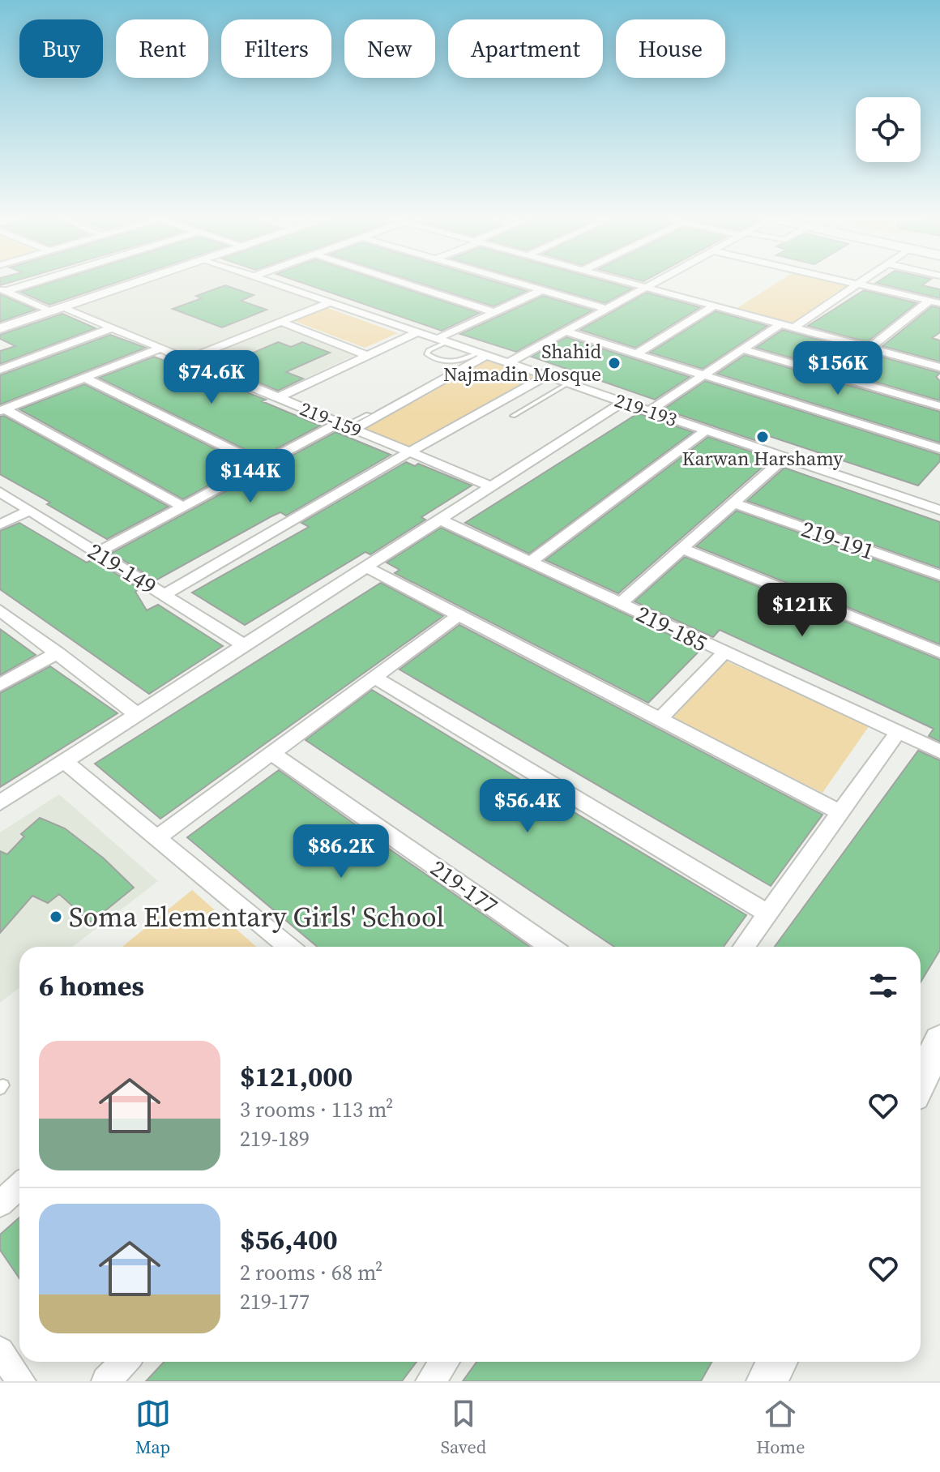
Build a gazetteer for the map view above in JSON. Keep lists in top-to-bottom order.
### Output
{
  "streets": {
    "street": [
      "219-193",
      "219-159",
      "219-191",
      "219-149",
      "219-185",
      "219-177"
    ]
  },
  "places": ["Shahid Najmadin Mosque", "Karwan Harshamy", "Soma Elementary Girls' School"],
  "page": {
    "chip": [
      "Buy",
      "Rent",
      "Filters",
      "New",
      "Apartment",
      "House"
    ],
    "price": [
      "$156K",
      "$74.6K",
      "$144K",
      "$121K",
      "$56.4K",
      "$86.2K"
    ],
    "heading": "6 homes",
    "list": [
      {
        "name": "$121,000",
        "note": "3 rooms · 113 m² · 219-189"
      },
      {
        "name": "$56,400",
        "note": "2 rooms · 68 m² · 219-177"
      }
    ],
    "tabs": ["Map", "Saved", "Home"]
  }
}
